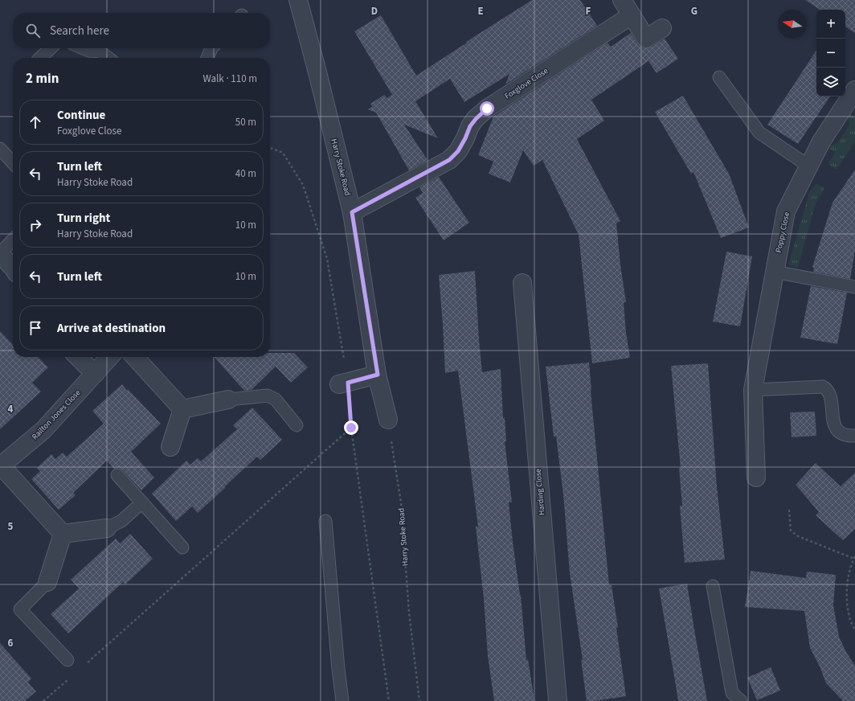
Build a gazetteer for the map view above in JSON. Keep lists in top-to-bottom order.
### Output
{
  "streets": {
    "street": [
      "Foxglove Close",
      "Harry Stoke Road",
      "Poppy Close",
      "Railton Jones Close",
      "Harding Close"
    ]
  },
  "crossings": [
    ["Foxglove Close", "Harry Stoke Road"]
  ],
  "north": "left",
  "page": {
    "map_buttons": ["+", "−"],
    "search": "Search here",
    "heading": ["2 min", "Walk · 110 m"],
    "list": [
      ["Continue", "Foxglove Close", "50 m"],
      ["Turn left", "Harry Stoke Road", "40 m"],
      ["Turn right", "Harry Stoke Road", "10 m"],
      ["Turn left", "10 m"],
      "Arrive at destination"
    ]
  },
  "grid": {
    "columns": [
      "D",
      "E",
      "F",
      "G"
    ],
    "rows": ["4", "5", "6"]
  }
}
